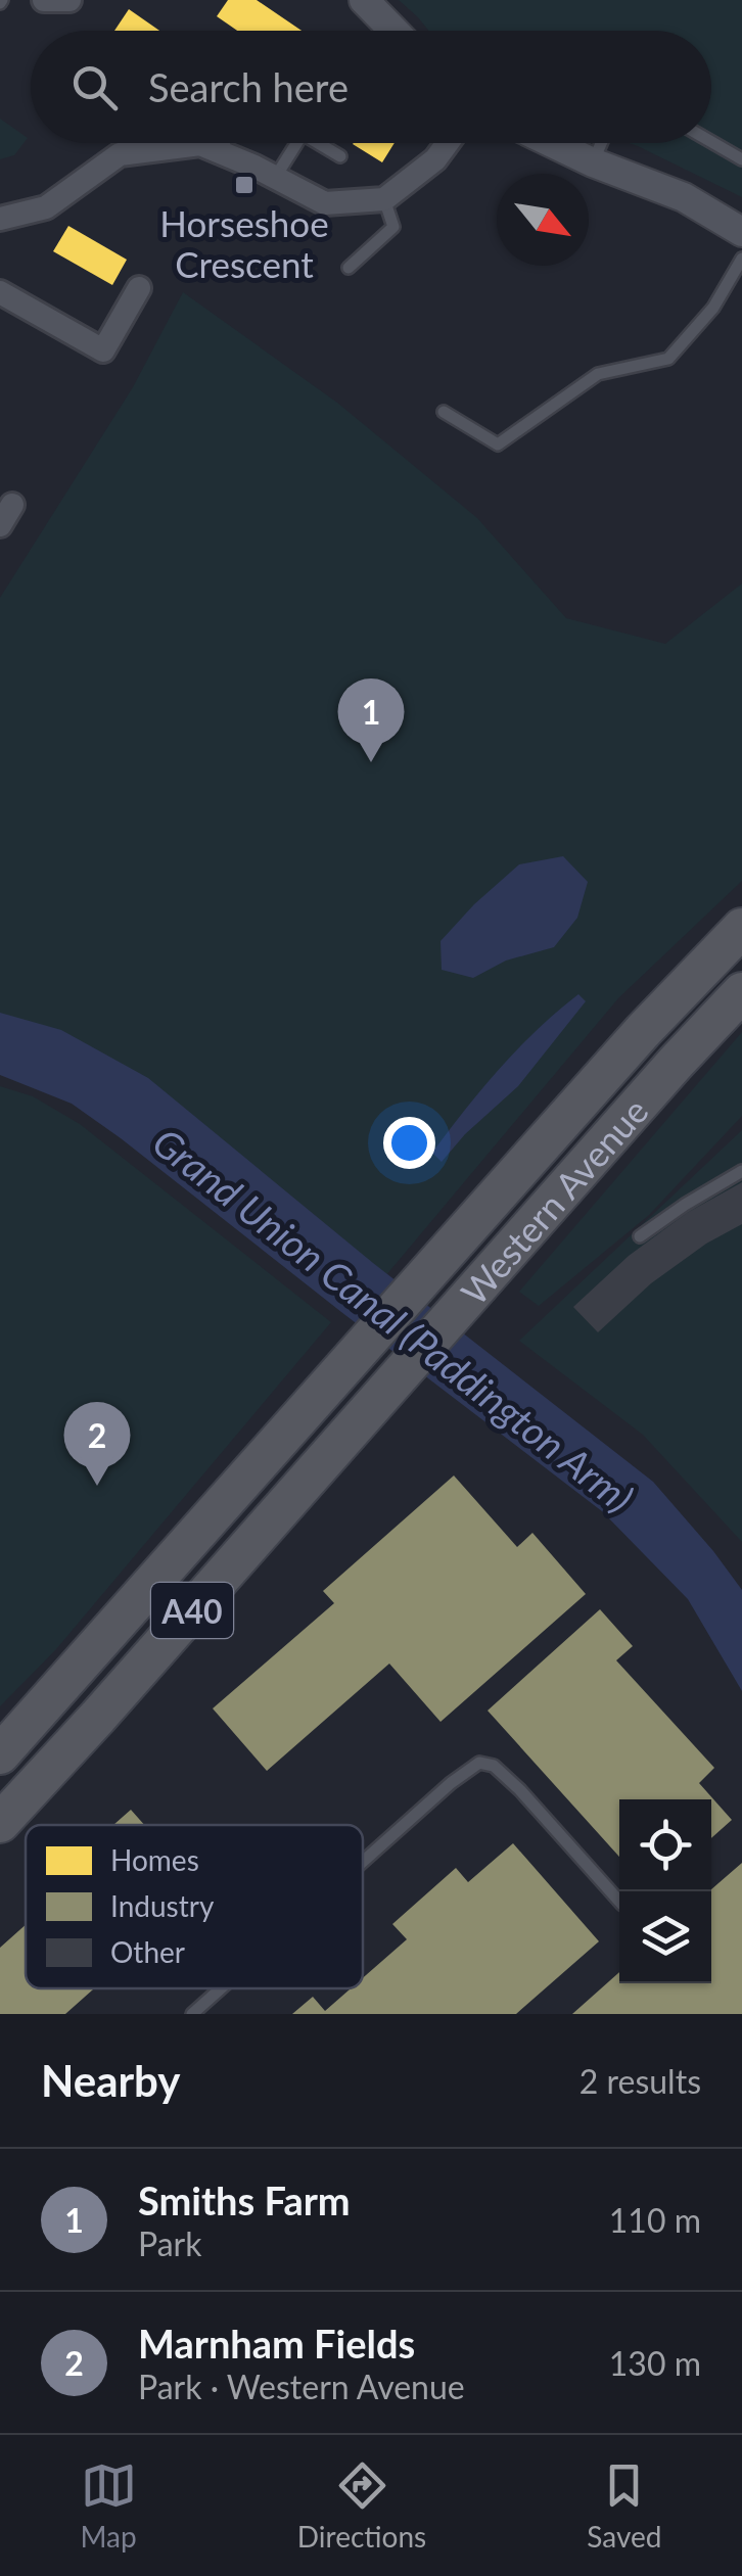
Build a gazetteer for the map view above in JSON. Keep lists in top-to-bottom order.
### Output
{
  "streets": {
    "highway": ["Western Avenue", "A40"]
  },
  "water": ["Grand Union Canal (Paddington Arm)"],
  "places": {
    "transit": ["Horseshoe Crescent"]
  },
  "legend": ["Homes", "Industry", "Other"],
  "north": "bottom right",
  "page": {
    "search": "Search here",
    "pins": ["1", "2"],
    "heading": ["Nearby", "2 results"],
    "list": [
      {
        "mark": "1",
        "name": "Smiths Farm",
        "note": "Park",
        "value": "110 m"
      },
      {
        "mark": "2",
        "name": "Marnham Fields",
        "note": "Park · Western Avenue",
        "value": "130 m"
      }
    ],
    "nav": ["Map", "Directions", "Saved"]
  }
}
